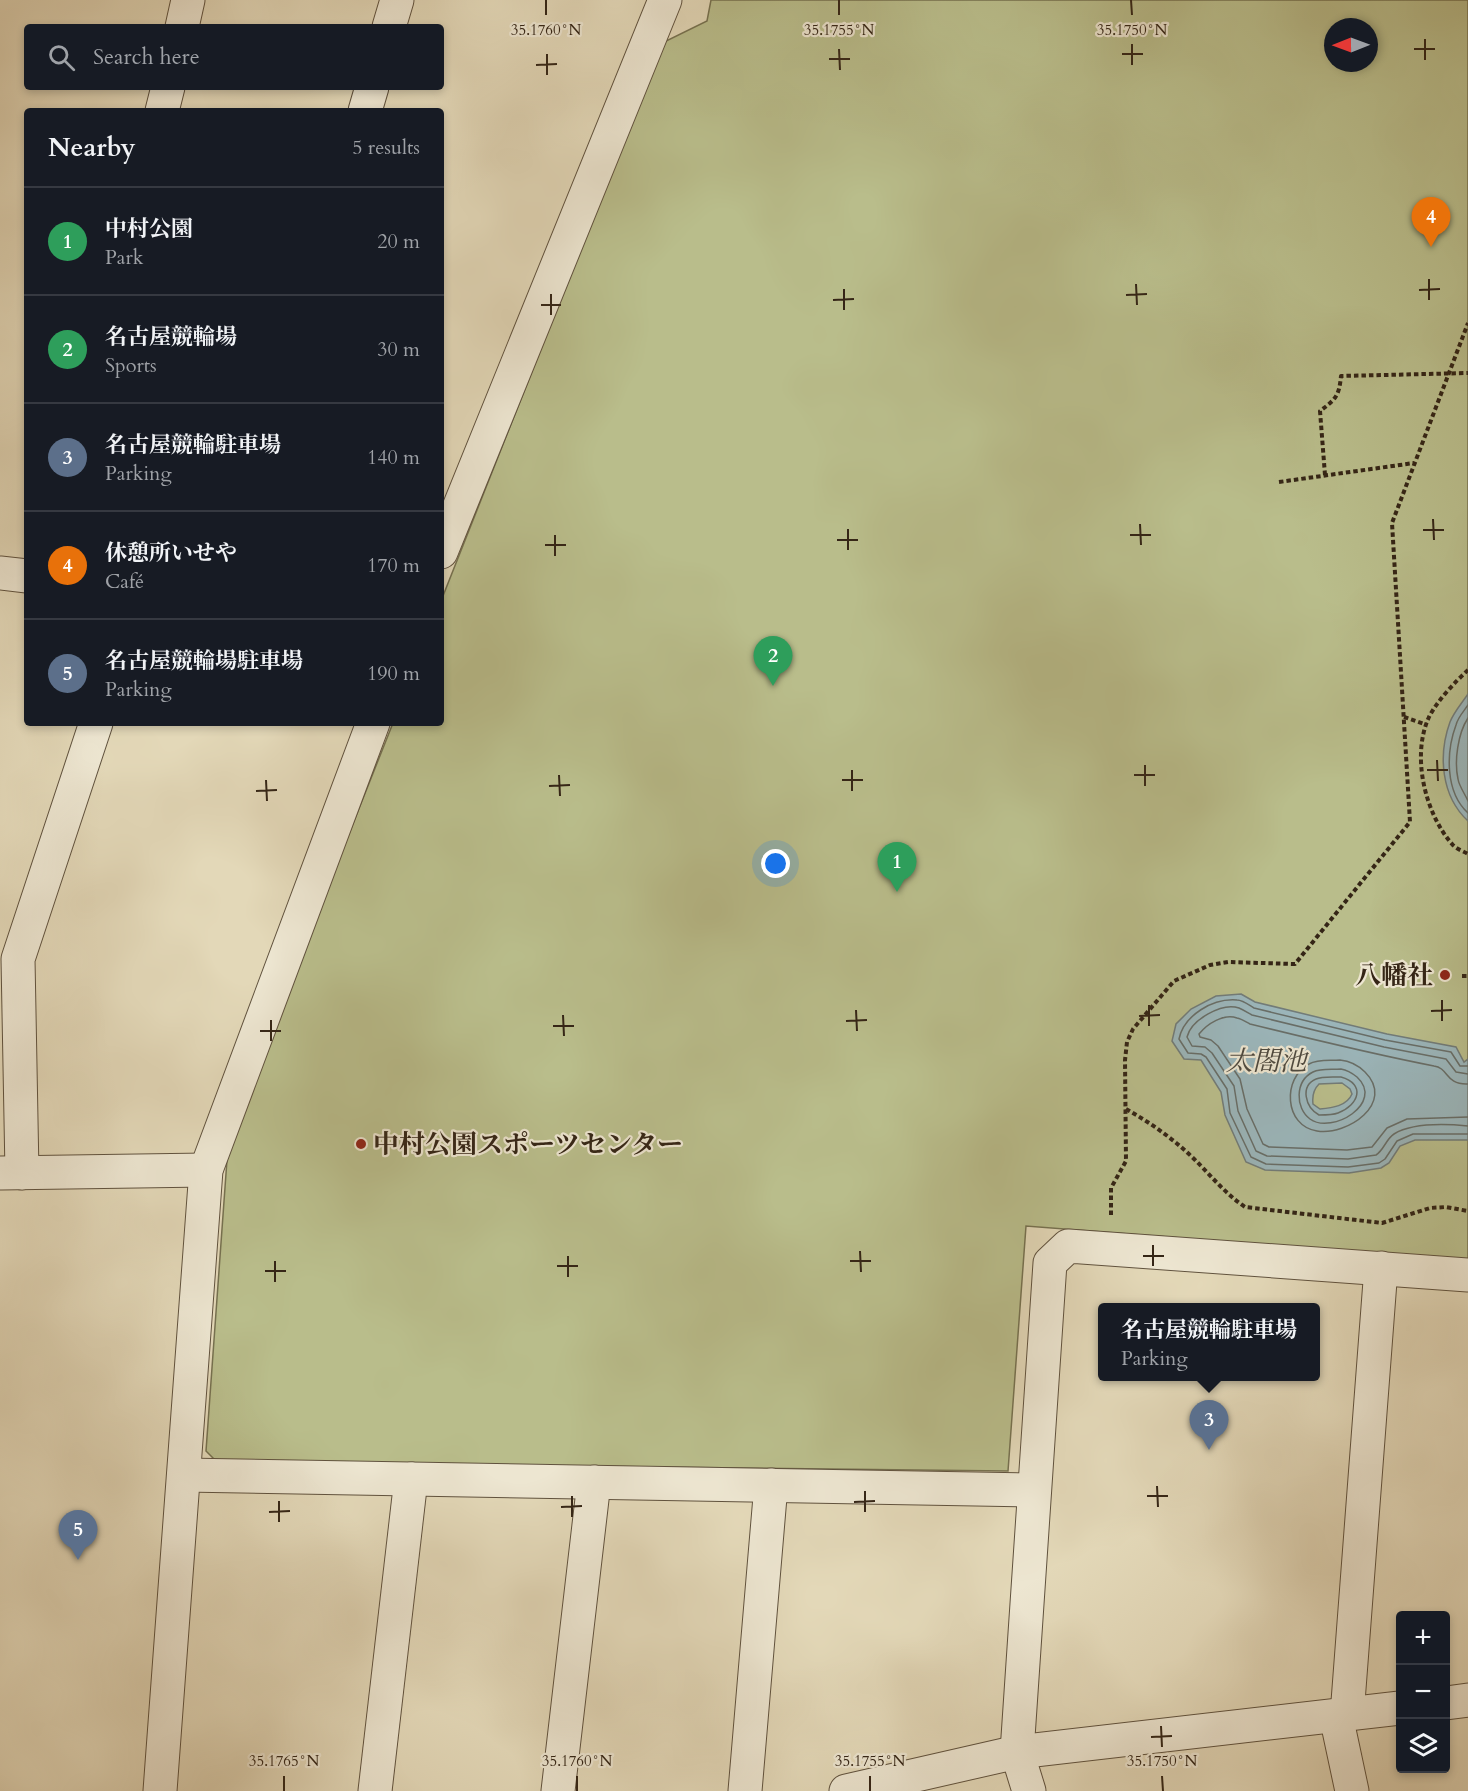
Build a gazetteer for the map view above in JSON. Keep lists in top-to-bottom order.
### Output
{
  "water": ["太閤池"],
  "places": ["八幡社", "中村公園スポーツセンター"],
  "north": "left",
  "page": {
    "search": "Search here",
    "heading": ["Nearby", "5 results"],
    "list": [
      {
        "mark": "1",
        "name": "中村公園",
        "note": "Park",
        "value": "20 m"
      },
      {
        "mark": "2",
        "name": "名古屋競輪場",
        "note": "Sports",
        "value": "30 m"
      },
      {
        "mark": "3",
        "name": "名古屋競輪駐車場",
        "note": "Parking",
        "value": "140 m"
      },
      {
        "mark": "4",
        "name": "休憩所いせや",
        "note": "Café",
        "value": "170 m"
      },
      {
        "mark": "5",
        "name": "名古屋競輪場駐車場",
        "note": "Parking",
        "value": "190 m"
      }
    ],
    "pins": [
      "4",
      "2",
      "1",
      "3",
      "5"
    ],
    "popup": ["名古屋競輪駐車場", "Parking"],
    "map_buttons": ["+", "−"]
  },
  "coordinates": [
    "35.1760°N",
    "35.1755°N",
    "35.1750°N",
    "35.1765°N"
  ]
}
